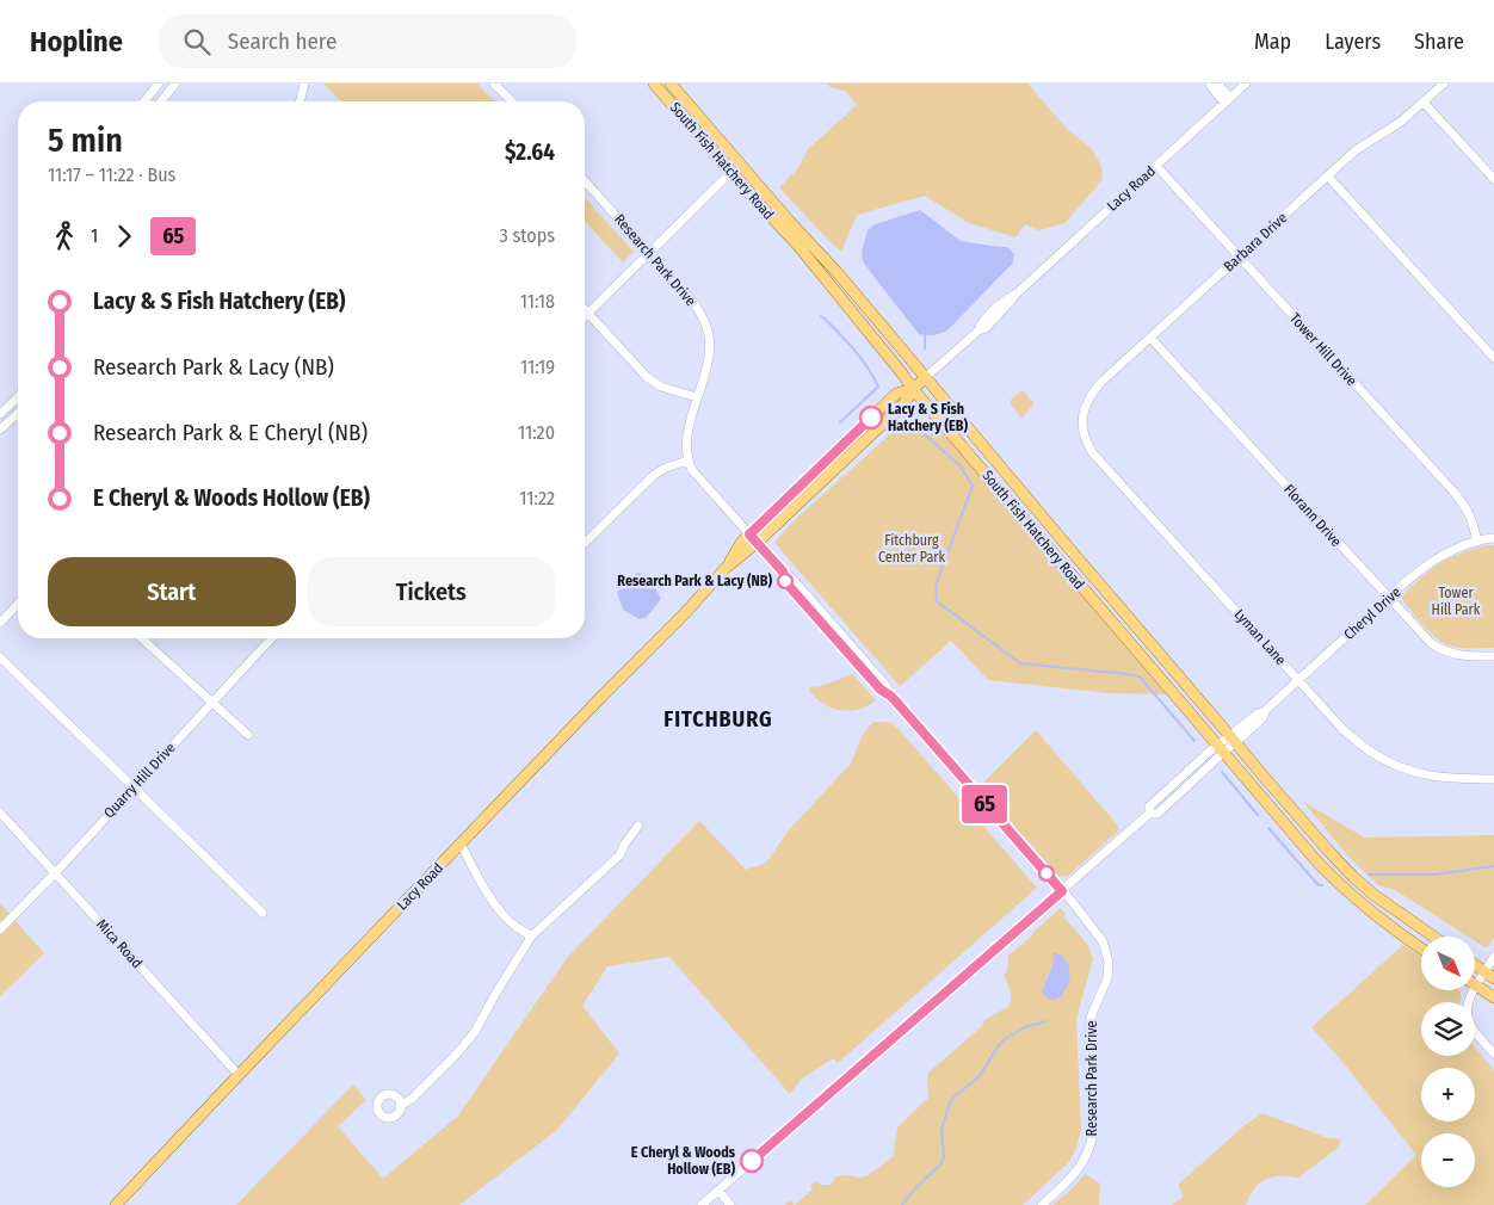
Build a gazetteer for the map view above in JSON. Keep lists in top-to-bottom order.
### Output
{
  "streets": {
    "main road": ["South Fish Hatchery Road", "Lacy Road"],
    "street": [
      "Barbara Drive",
      "Research Park Drive",
      "Tower Hill Drive",
      "Florann Drive",
      "Cheryl Drive",
      "Lyman Lane",
      "Quarry Hill Drive",
      "Mica Road"
    ]
  },
  "crossings": [
    ["South Fish Hatchery Road", "Lacy Road"],
    ["South Fish Hatchery Road", "Cheryl Drive"],
    ["Lacy Road", "Research Park Drive"],
    ["Lacy Road", "Tower Hill Drive"],
    ["Lacy Road", "Mica Road"],
    ["Barbara Drive", "Tower Hill Drive"],
    ["Barbara Drive", "Florann Drive"],
    ["Barbara Drive", "Lyman Lane"],
    ["Research Park Drive", "Cheryl Drive"],
    ["Tower Hill Drive", "Cheryl Drive"],
    ["Florann Drive", "Cheryl Drive"],
    ["Cheryl Drive", "Lyman Lane"],
    ["Quarry Hill Drive", "Mica Road"]
  ],
  "districts": ["FITCHBURG"],
  "parks": ["Fitchburg Center Park", "Tower Hill Park"],
  "places": ["Lacy & S Fish Hatchery (EB)", "Research Park & Lacy (NB)", "E Cheryl & Woods Hollow (EB)"],
  "lines": ["bus line 65"],
  "north": "bottom right",
  "page": {
    "header": "Hopline",
    "search": "Search here",
    "nav": ["Map", "Layers", "Share"],
    "on_map": "65",
    "heading": ["5 min", "11:17 – 11:22 · Bus", "$2.64"],
    "legs": ["1", "65", "3 stops"],
    "list": [
      {
        "name": "Lacy & S Fish Hatchery (EB)",
        "value": "11:18"
      },
      {
        "name": "Research Park & Lacy (NB)",
        "value": "11:19"
      },
      {
        "name": "Research Park & E Cheryl (NB)",
        "value": "11:20"
      },
      {
        "name": "E Cheryl & Woods Hollow (EB)",
        "value": "11:22"
      }
    ],
    "buttons": ["Start", "Tickets"],
    "map_buttons": ["+", "−"]
  }
}
